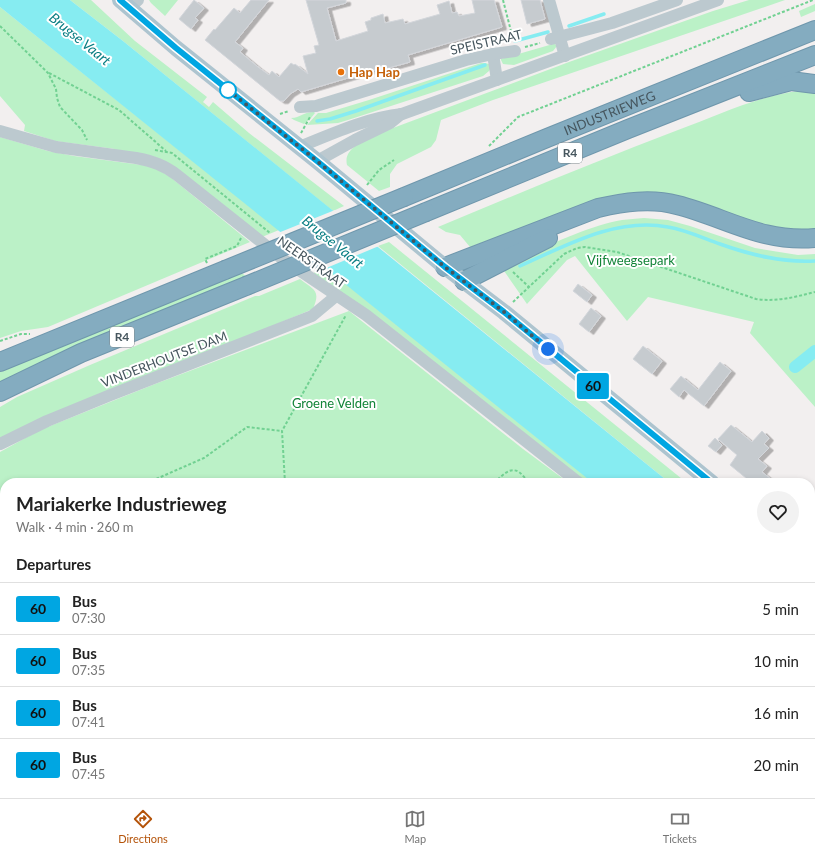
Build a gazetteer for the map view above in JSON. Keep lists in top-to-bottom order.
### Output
{
  "streets": {
    "highway": ["INDUSTRIEWEG", "R4"],
    "street": ["SPEISTRAAT", "NEERSTRAAT", "VINDERHOUTSE DAM"]
  },
  "crossings": [
    ["NEERSTRAAT", "VINDERHOUTSE DAM"]
  ],
  "water": ["Brugse Vaart"],
  "parks": ["Vijfweegsepark", "Groene Velden"],
  "places": ["Hap Hap"],
  "lines": ["bus line 60"],
  "page": {
    "on_map": "60",
    "heading": [
      ["Mariakerke Industrieweg", "Walk · 4 min · 260 m"],
      "Departures"
    ],
    "list": [
      {
        "mark": "60",
        "name": "Bus",
        "note": "07:30",
        "value": "5 min"
      },
      {
        "mark": "60",
        "name": "Bus",
        "note": "07:35",
        "value": "10 min"
      },
      {
        "mark": "60",
        "name": "Bus",
        "note": "07:41",
        "value": "16 min"
      },
      {
        "mark": "60",
        "name": "Bus",
        "note": "07:45",
        "value": "20 min"
      }
    ],
    "tabs": ["Directions", "Map", "Tickets"]
  }
}
